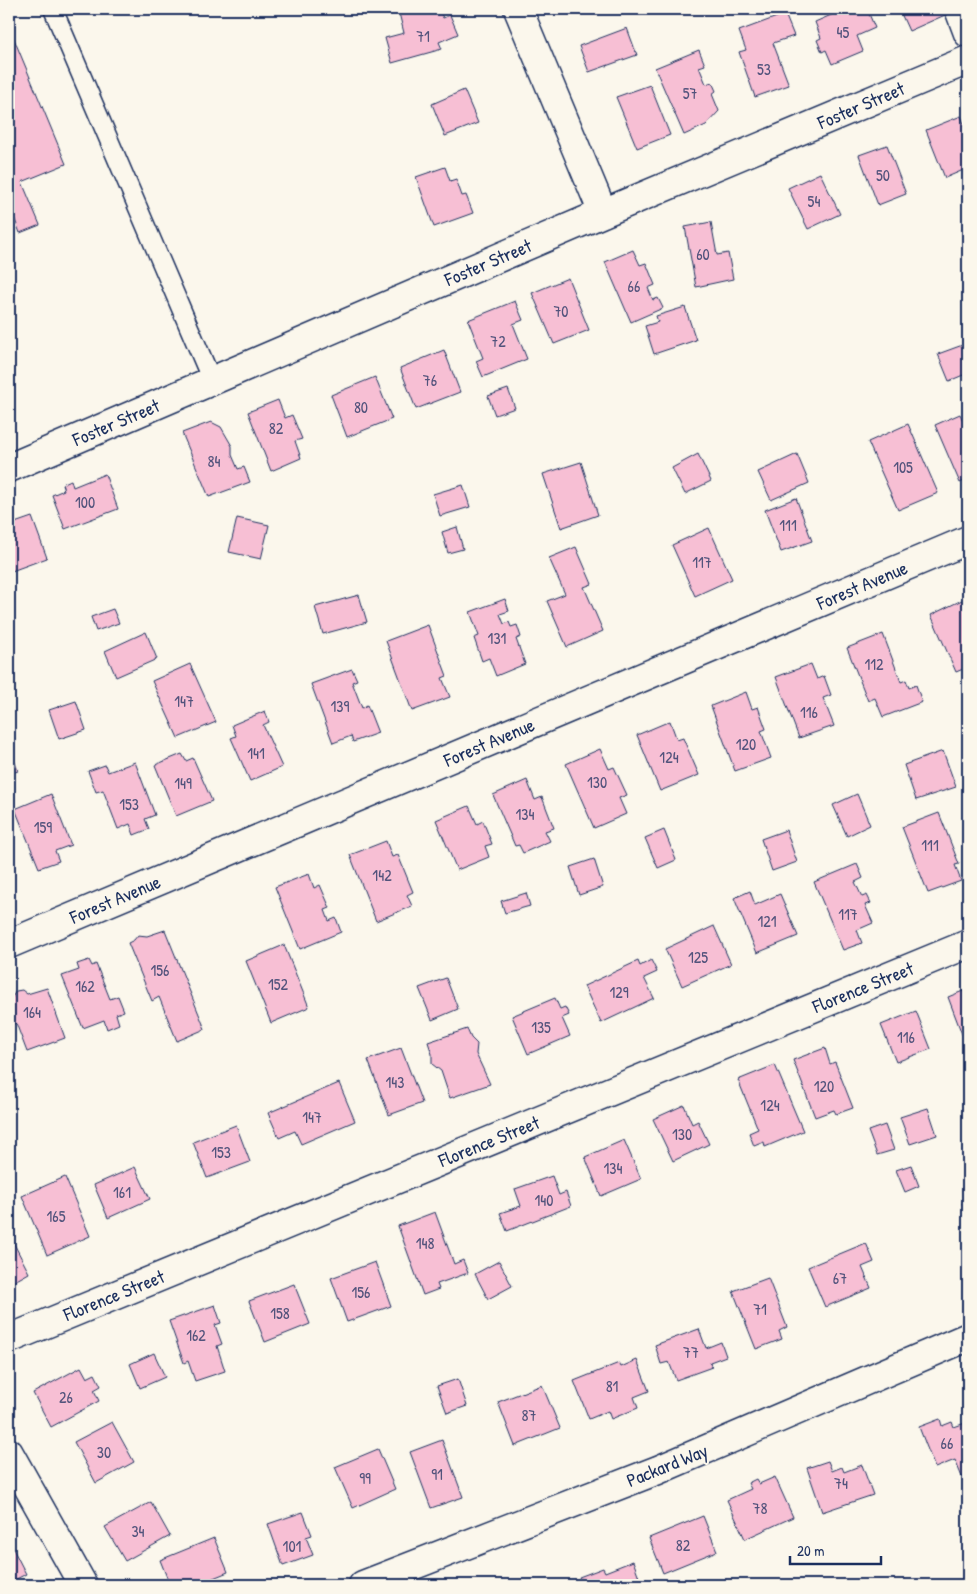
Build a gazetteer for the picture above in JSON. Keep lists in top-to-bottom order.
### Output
{
  "streets": {
    "street": [
      "Foster Street",
      "Forest Avenue",
      "Florence Street",
      "Packard Way"
    ]
  },
  "house_numbers": [
    "45",
    "71",
    "53",
    "57",
    "50",
    "54",
    "60",
    "66",
    "70",
    "72",
    "76",
    "80",
    "82",
    "84",
    "105",
    "100",
    "111",
    "117",
    "131",
    "112",
    "147",
    "139",
    "116",
    "120",
    "141",
    "124",
    "130",
    "149",
    "153",
    "134",
    "159",
    "111",
    "142",
    "117",
    "121",
    "125",
    "156",
    "152",
    "162",
    "129",
    "164",
    "135",
    "116",
    "143",
    "120",
    "124",
    "147",
    "130",
    "153",
    "134",
    "161",
    "140",
    "165",
    "148",
    "67",
    "156",
    "71",
    "158",
    "162",
    "77",
    "81",
    "26",
    "87",
    "66",
    "30",
    "91",
    "99",
    "74",
    "78",
    "34",
    "82",
    "101"
  ],
  "scale_bar": "20 m"
}
